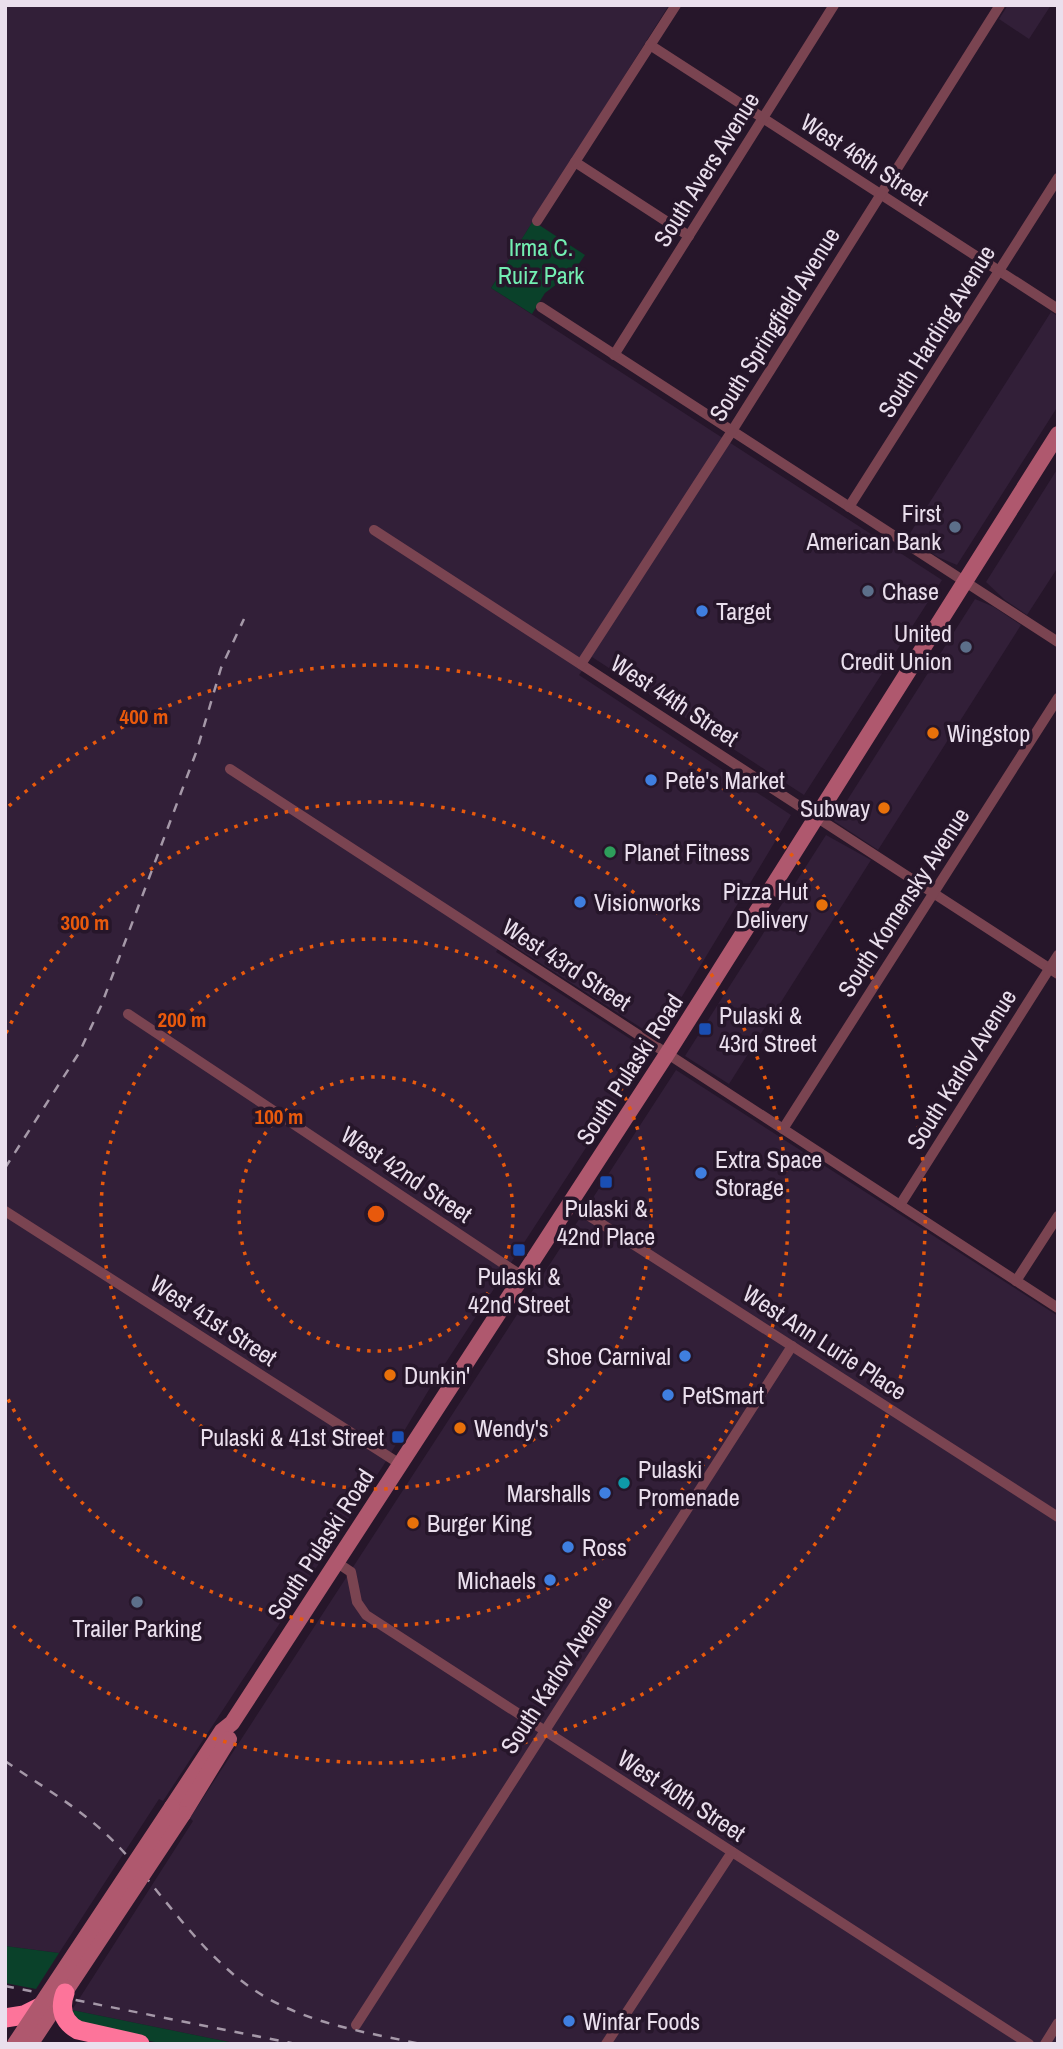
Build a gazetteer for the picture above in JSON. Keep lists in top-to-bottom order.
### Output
{
  "streets": {
    "main road": ["South Pulaski Road"],
    "street": [
      "West 46th Street",
      "South Avers Avenue",
      "South Springfield Avenue",
      "South Harding Avenue",
      "West 44th Street",
      "South Komensky Avenue",
      "West 43rd Street",
      "South Karlov Avenue",
      "West 42nd Street",
      "West 41st Street",
      "West Ann Lurie Place",
      "West 40th Street"
    ]
  },
  "crossings": [
    ["West 46th Street", "South Avers Avenue"],
    ["West 46th Street", "South Springfield Avenue"],
    ["West 46th Street", "South Harding Avenue"],
    ["South Springfield Avenue", "West 44th Street"],
    ["West 44th Street", "South Komensky Avenue"],
    ["West 44th Street", "South Pulaski Road"],
    ["West 44th Street", "South Karlov Avenue"],
    ["South Komensky Avenue", "West 43rd Street"],
    ["West 43rd Street", "South Pulaski Road"],
    ["West 43rd Street", "South Karlov Avenue"],
    ["South Pulaski Road", "West 42nd Street"],
    ["South Pulaski Road", "West 41st Street"],
    ["South Pulaski Road", "West Ann Lurie Place"],
    ["South Pulaski Road", "West 40th Street"],
    ["South Karlov Avenue", "West Ann Lurie Place"],
    ["South Karlov Avenue", "West 40th Street"]
  ],
  "parks": ["Irma C. Ruiz Park"],
  "places": {
    "other": [
      "First American Bank",
      "Chase",
      "Target",
      "United Credit Union",
      "Wingstop",
      "Pete's Market",
      "Subway",
      "Planet Fitness",
      "Visionworks",
      "Pizza Hut Delivery",
      "Extra Space Storage",
      "Shoe Carnival",
      "Dunkin'",
      "PetSmart",
      "Wendy's",
      "Pulaski Promenade",
      "Marshalls",
      "Burger King",
      "Ross",
      "Michaels",
      "Trailer Parking",
      "Winfar Foods"
    ],
    "transit": [
      "Pulaski & 43rd Street",
      "Pulaski & 42nd Place",
      "Pulaski & 42nd Street",
      "Pulaski & 41st Street"
    ]
  },
  "rings": [
    "400 m",
    "300 m",
    "200 m",
    "100 m"
  ]
}
